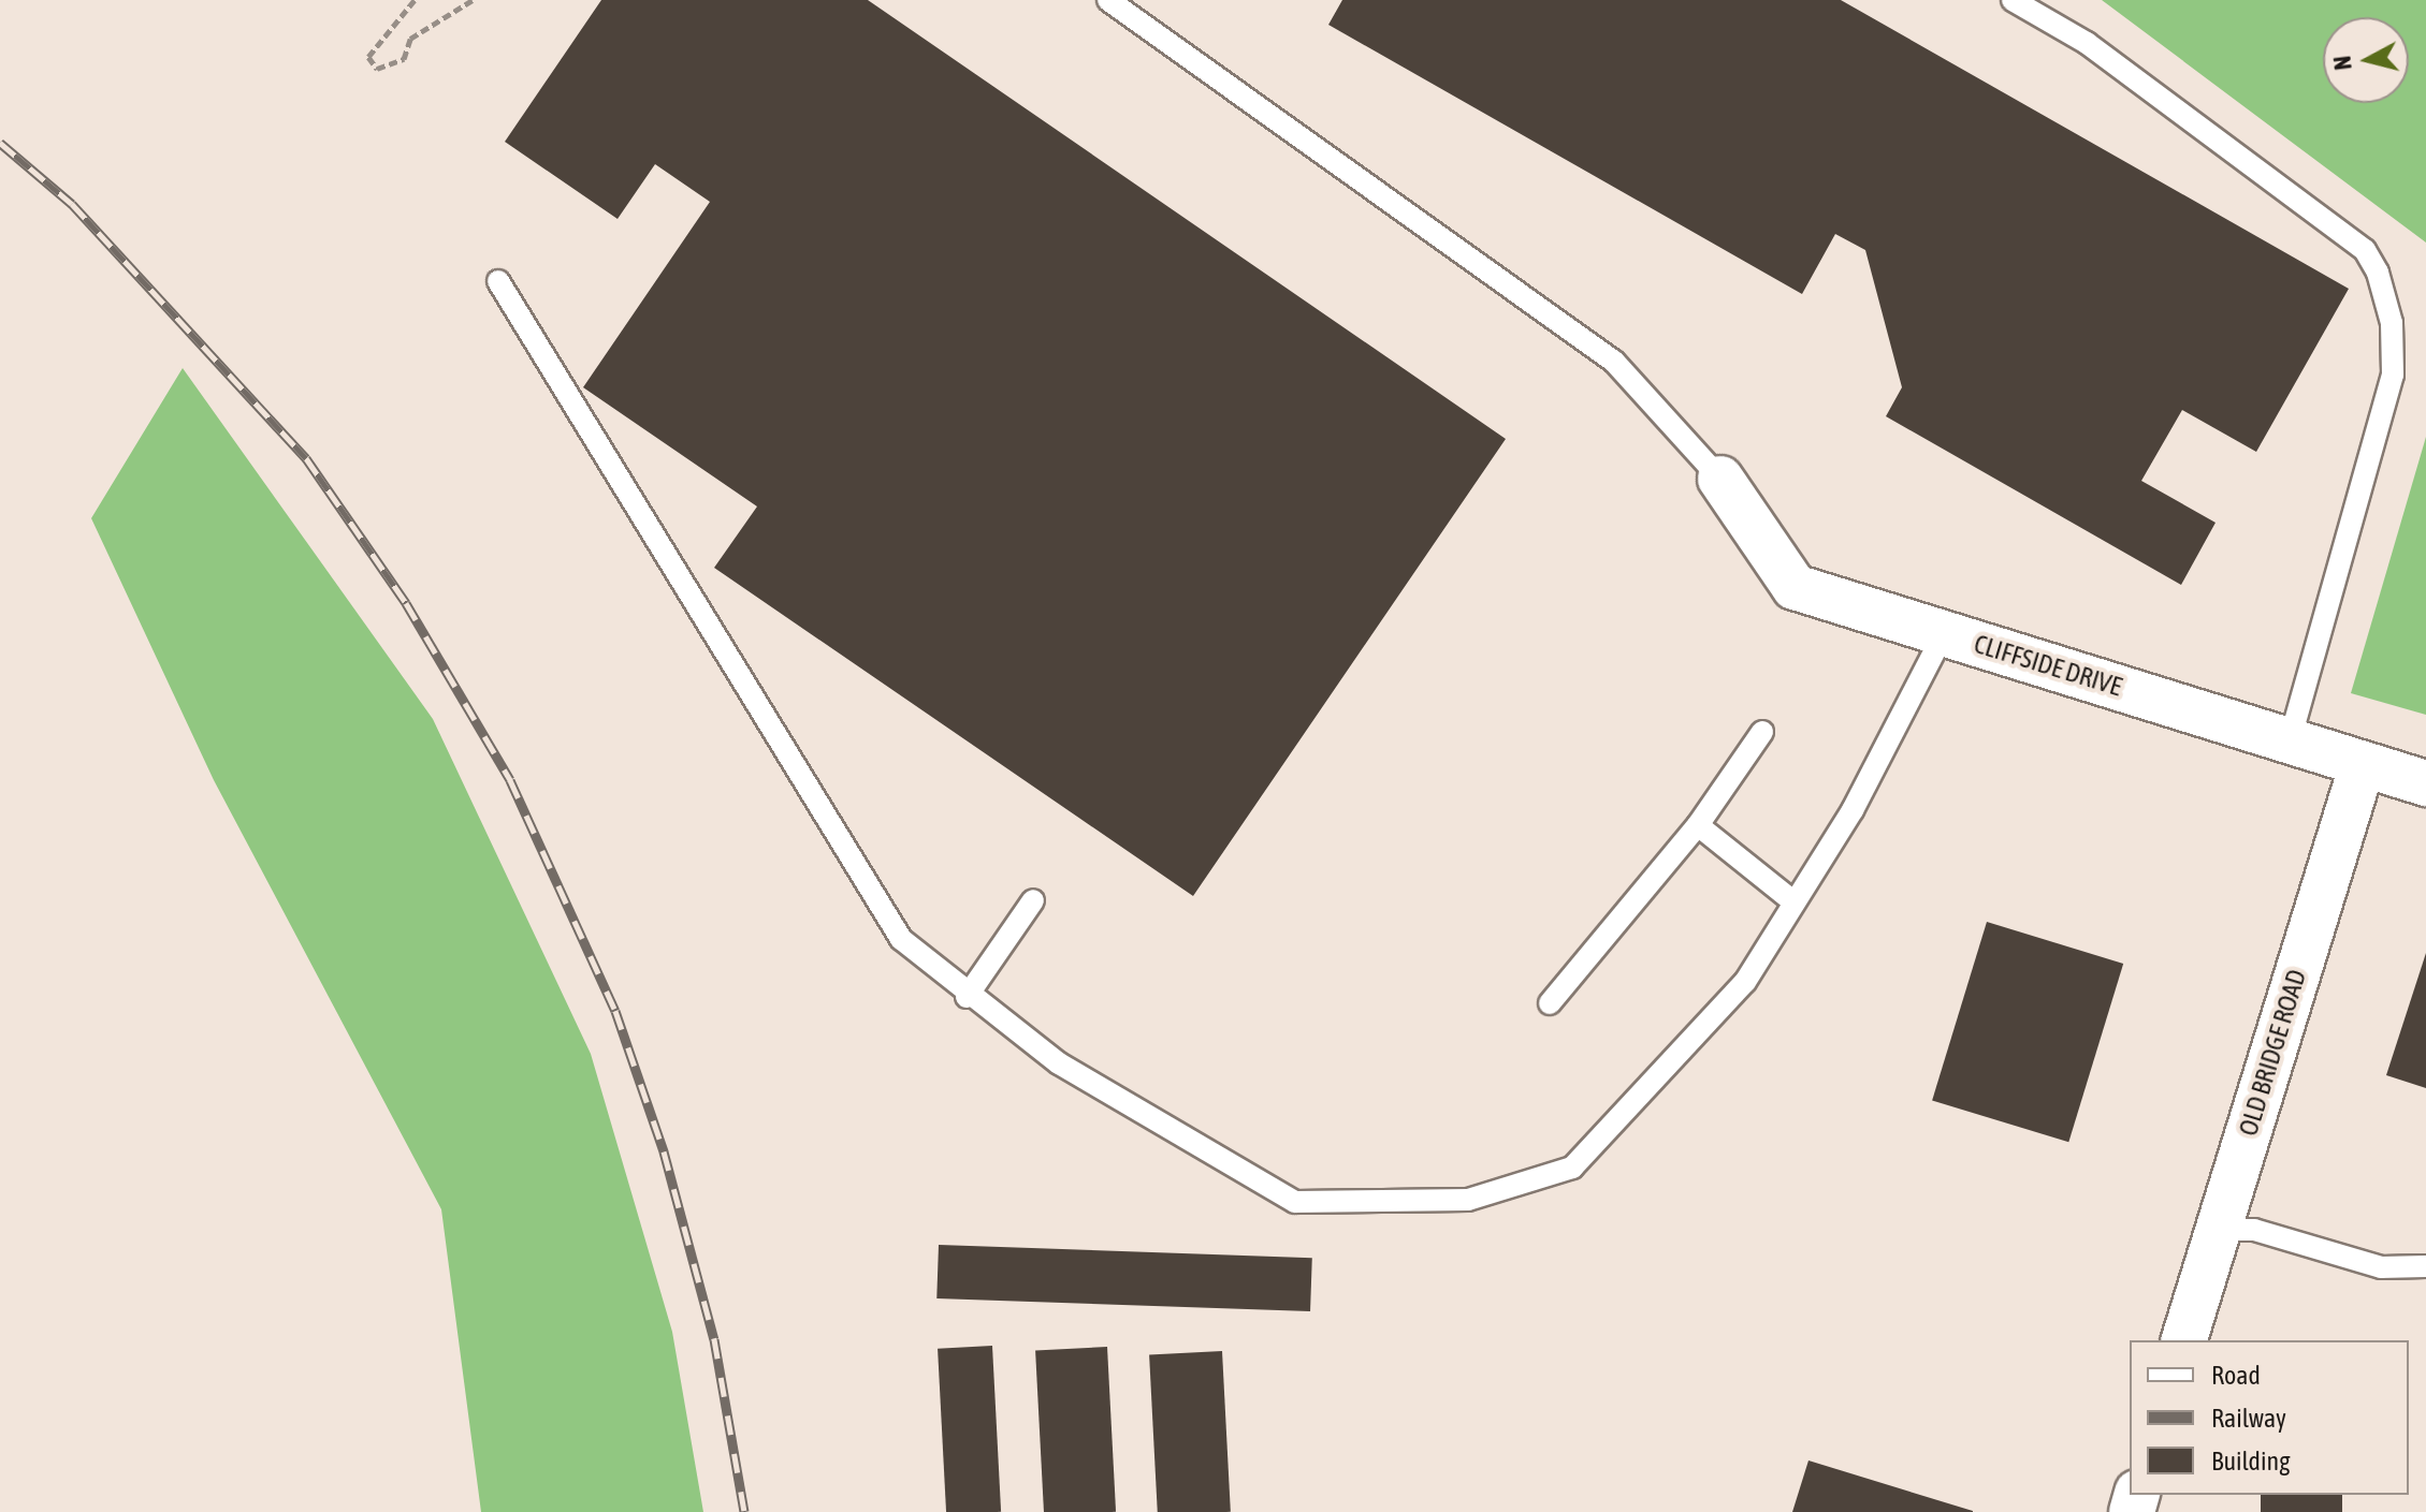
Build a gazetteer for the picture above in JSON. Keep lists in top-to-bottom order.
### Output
{
  "streets": {
    "street": ["CLIFFSIDE DRIVE", "OLD BRIDGE ROAD"]
  },
  "crossings": [
    ["CLIFFSIDE DRIVE", "OLD BRIDGE ROAD"]
  ],
  "legend": ["Road", "Railway", "Building"],
  "north": "left"
}
